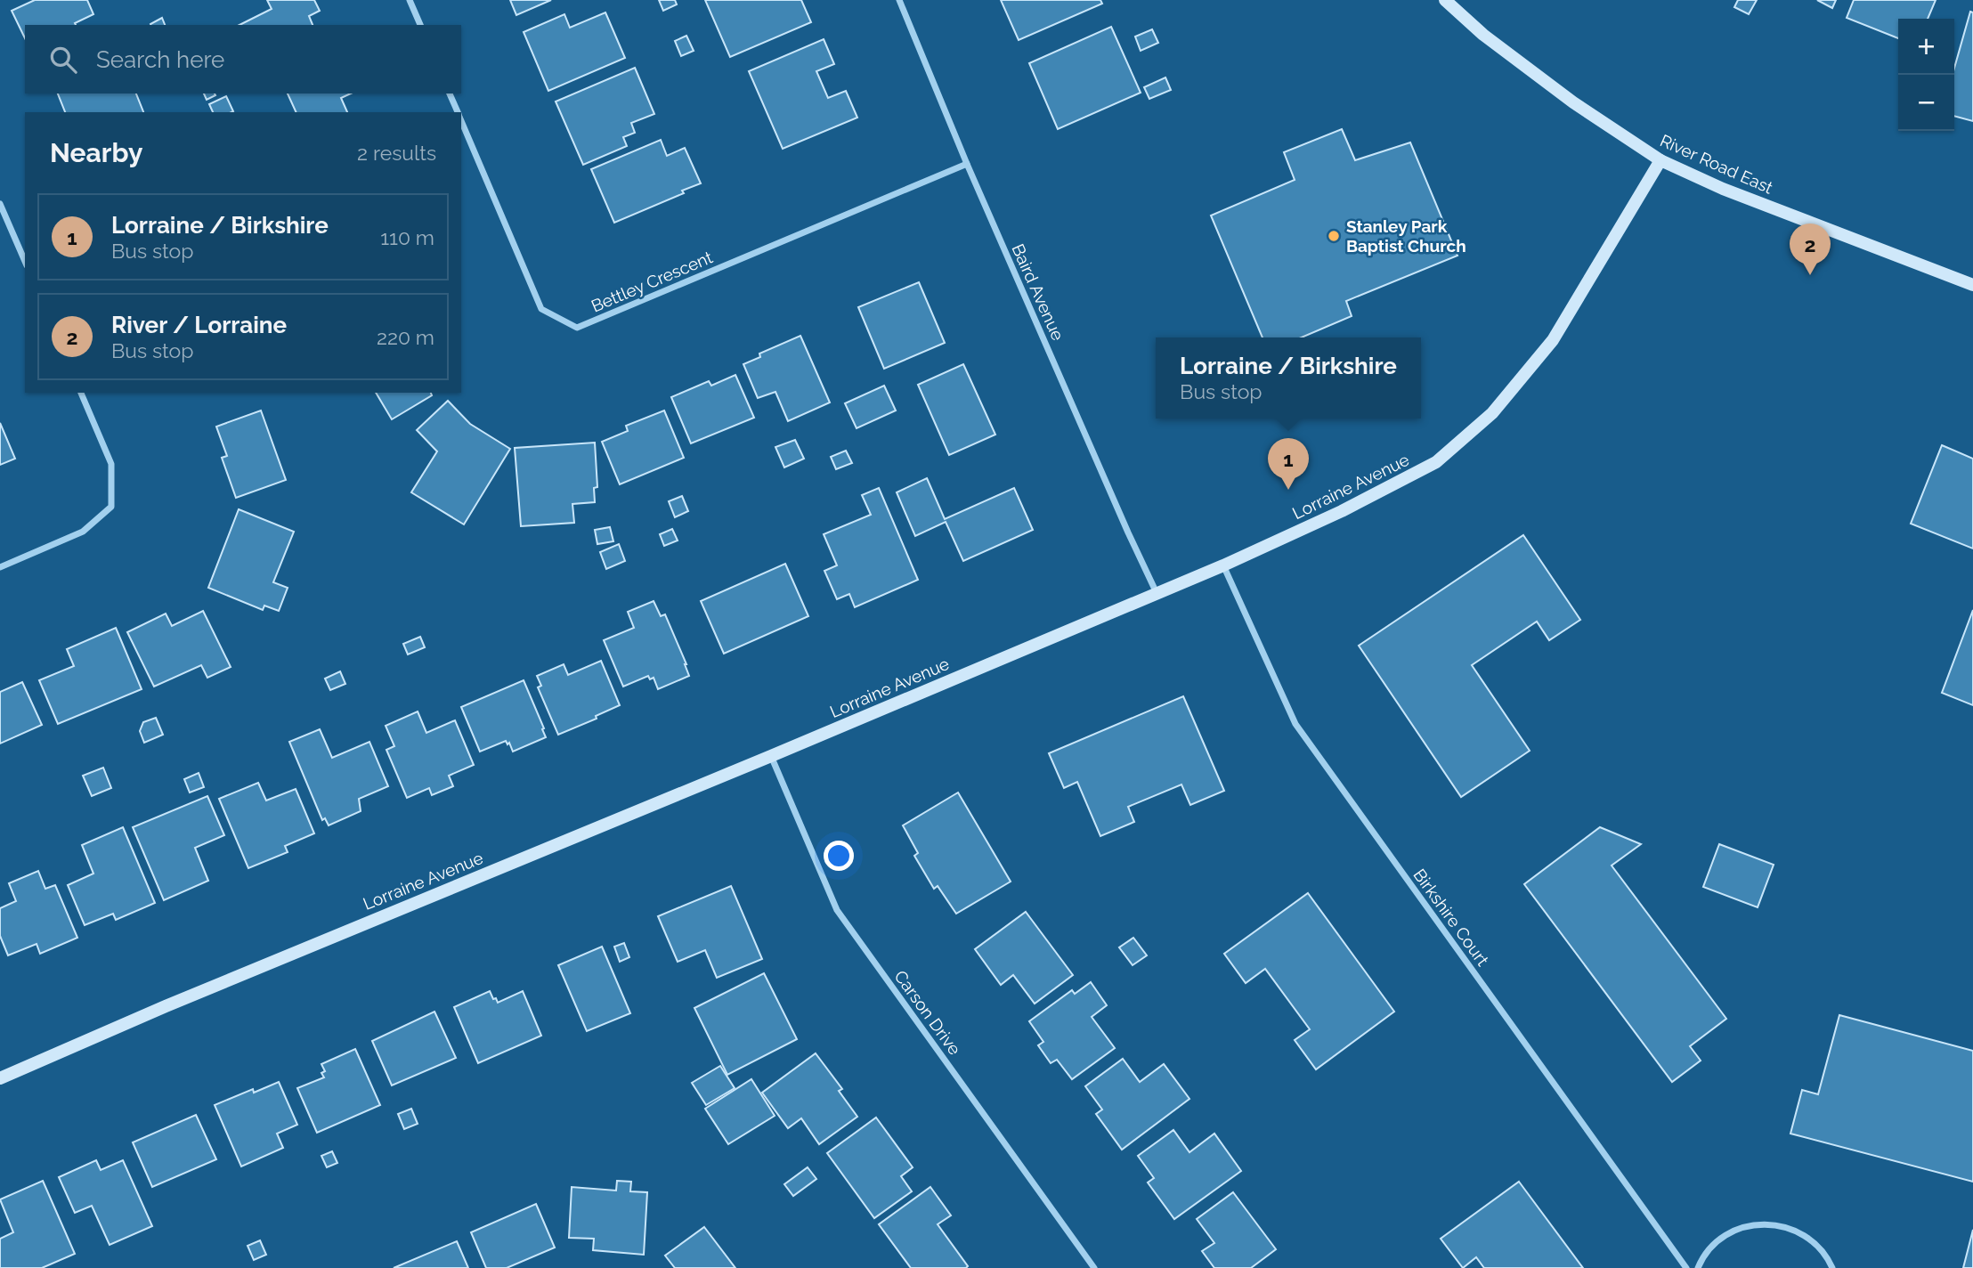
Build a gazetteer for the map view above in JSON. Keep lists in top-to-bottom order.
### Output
{
  "streets": {
    "street": [
      "River Road East",
      "Bettley Crescent",
      "Baird Avenue",
      "Lorraine Avenue",
      "Birkshire Court",
      "Carson Drive"
    ]
  },
  "crossings": [
    ["River Road East", "Lorraine Avenue"],
    ["Bettley Crescent", "Baird Avenue"],
    ["Baird Avenue", "Lorraine Avenue"],
    ["Lorraine Avenue", "Birkshire Court"],
    ["Lorraine Avenue", "Carson Drive"]
  ],
  "places": ["Stanley Park Baptist Church"],
  "page": {
    "map_buttons": ["+", "−"],
    "search": "Search here",
    "heading": ["Nearby", "2 results"],
    "list": [
      {
        "mark": "1",
        "name": "Lorraine / Birkshire",
        "note": "Bus stop",
        "value": "110 m"
      },
      {
        "mark": "2",
        "name": "River / Lorraine",
        "note": "Bus stop",
        "value": "220 m"
      }
    ],
    "pins": ["2", "1"],
    "popup": ["Lorraine / Birkshire", "Bus stop"]
  }
}
